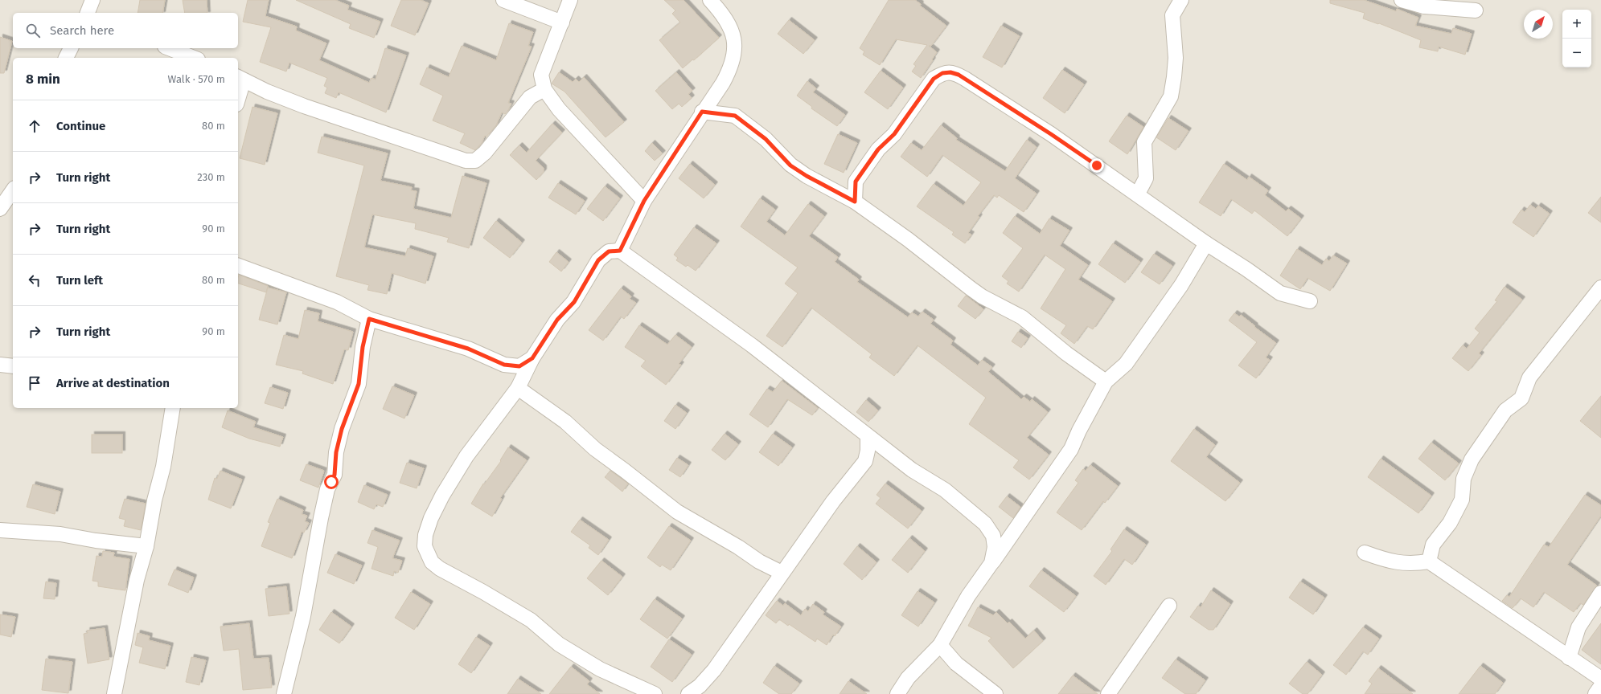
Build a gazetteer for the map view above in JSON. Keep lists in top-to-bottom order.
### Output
{
  "north": "top right",
  "page": {
    "map_buttons": ["+", "−"],
    "search": "Search here",
    "heading": ["8 min", "Walk · 570 m"],
    "list": [
      ["Continue", "80 m"],
      ["Turn right", "230 m"],
      ["Turn right", "90 m"],
      ["Turn left", "80 m"],
      ["Turn right", "90 m"],
      "Arrive at destination"
    ]
  }
}
